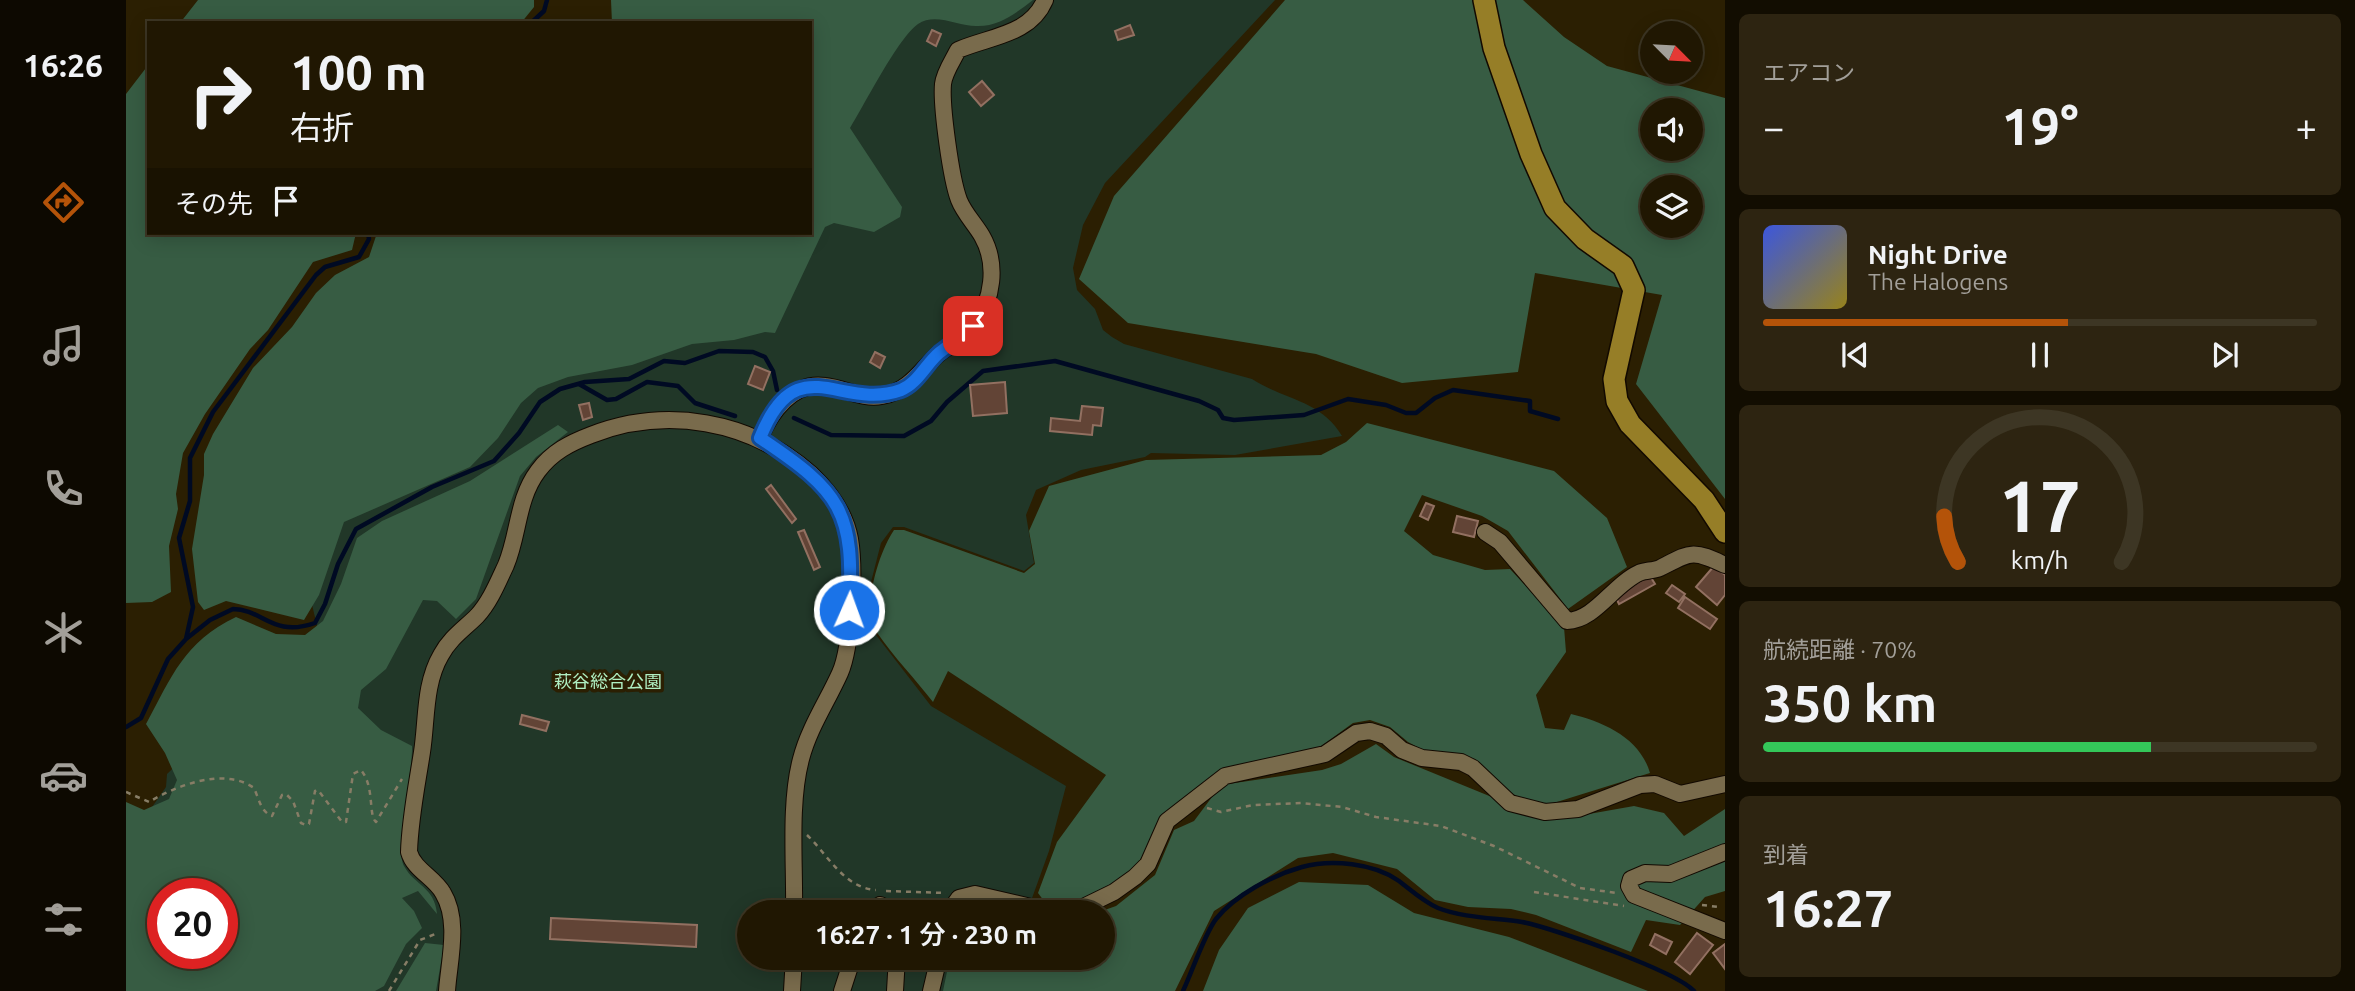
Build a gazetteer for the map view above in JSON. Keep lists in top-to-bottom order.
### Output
{
  "parks": ["萩谷総合公園"],
  "north": "bottom right",
  "page": {
    "tabs": "16:26",
    "tile": [
      "エアコン",
      ["航続距離 · 70%", "350 km"],
      ["到着", "16:27"]
    ],
    "turn": ["100 m", "右折"],
    "heat": ["−", "19°", "+"],
    "then": "その先",
    "song": ["Night Drive", "The Halogens"],
    "limit": "20",
    "trip": "16:27 · 1 分 · 230 m",
    "gauge": ["17", "km/h"]
  }
}
